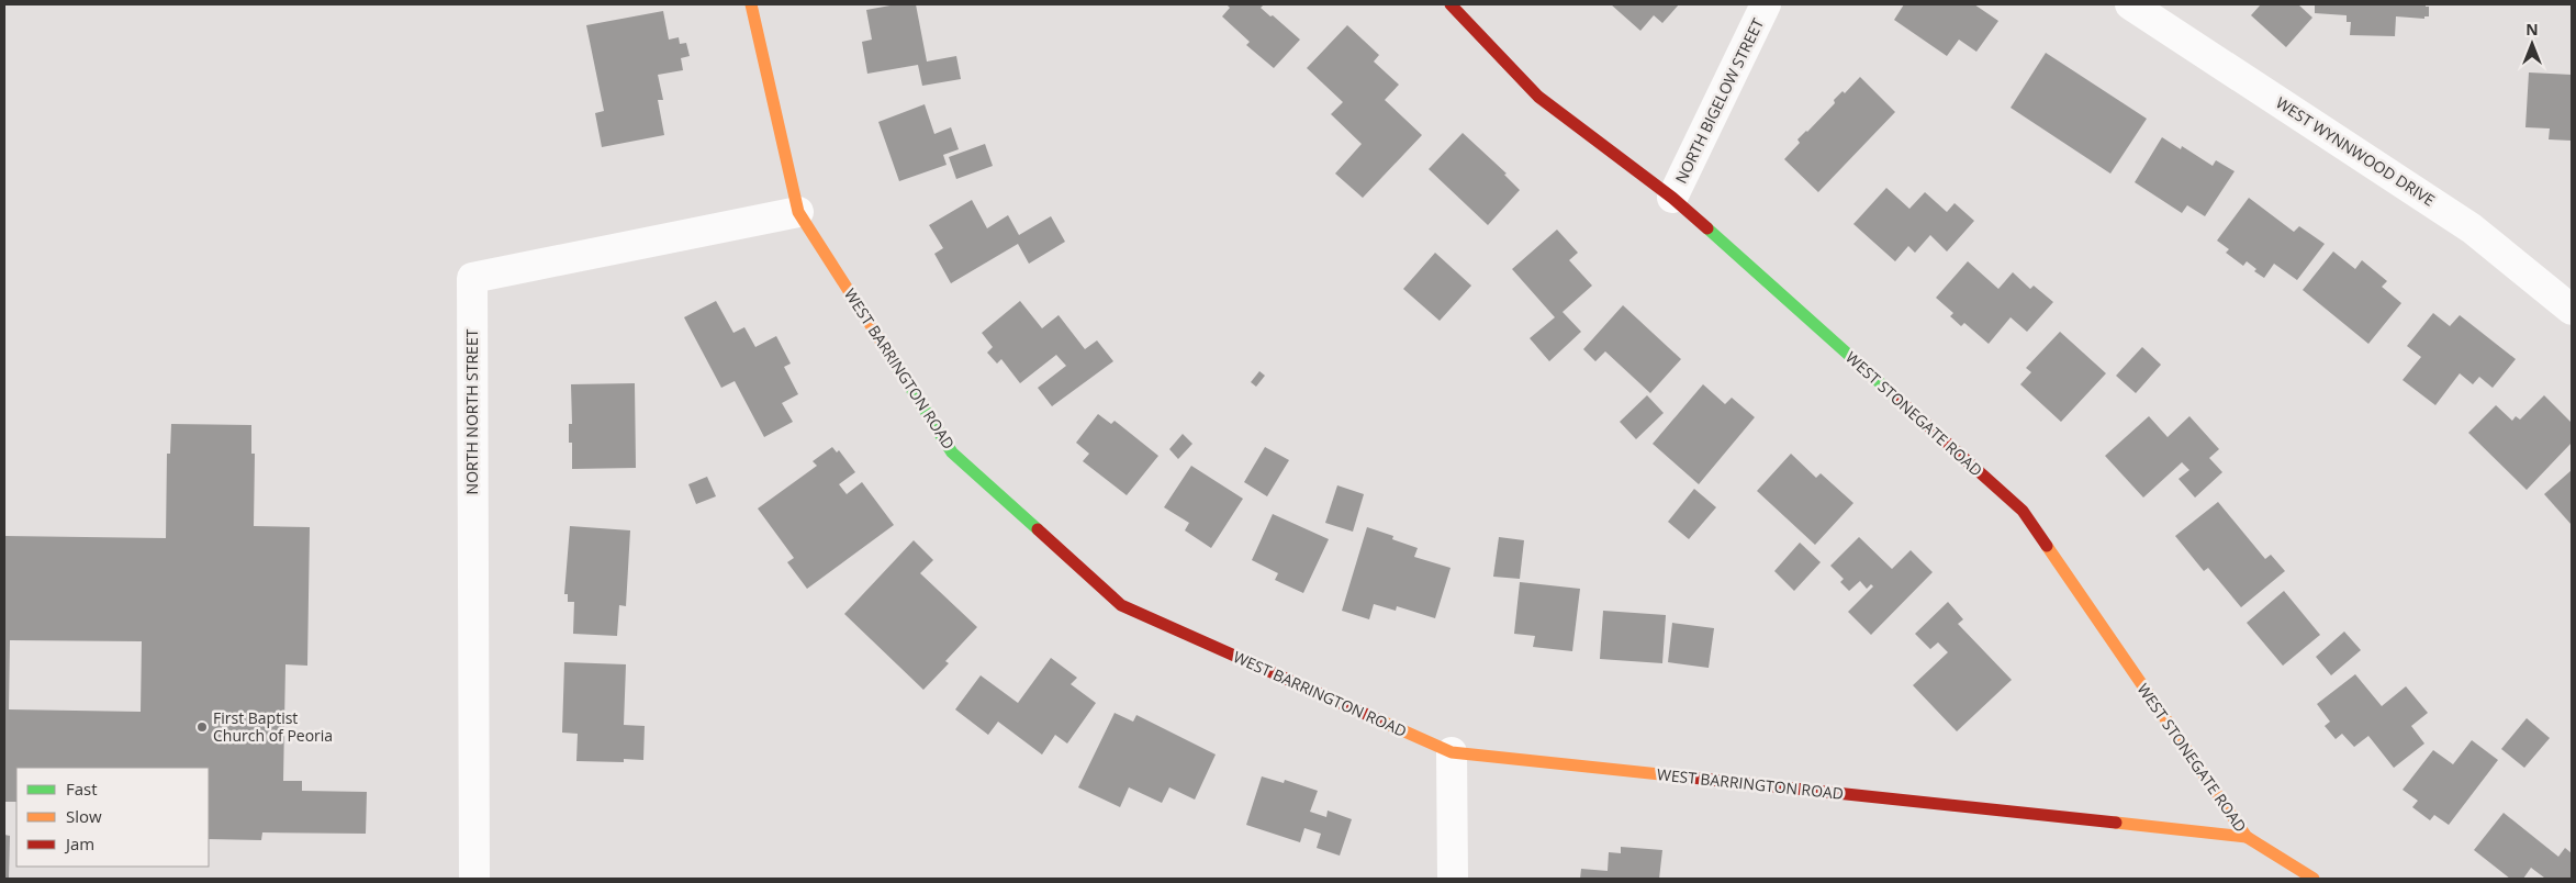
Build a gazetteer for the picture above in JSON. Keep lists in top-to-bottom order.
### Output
{
  "streets": {
    "street": [
      "NORTH BIGELOW STREET",
      "WEST WYNNWOOD DRIVE",
      "WEST BARRINGTON ROAD",
      "NORTH NORTH STREET",
      "WEST STONEGATE ROAD"
    ]
  },
  "crossings": [
    ["NORTH BIGELOW STREET", "WEST STONEGATE ROAD"],
    ["WEST BARRINGTON ROAD", "NORTH NORTH STREET"],
    ["WEST BARRINGTON ROAD", "WEST STONEGATE ROAD"]
  ],
  "places": ["First Baptist Church of Peoria"],
  "legend": ["Fast", "Slow", "Jam"],
  "north": "top"
}
